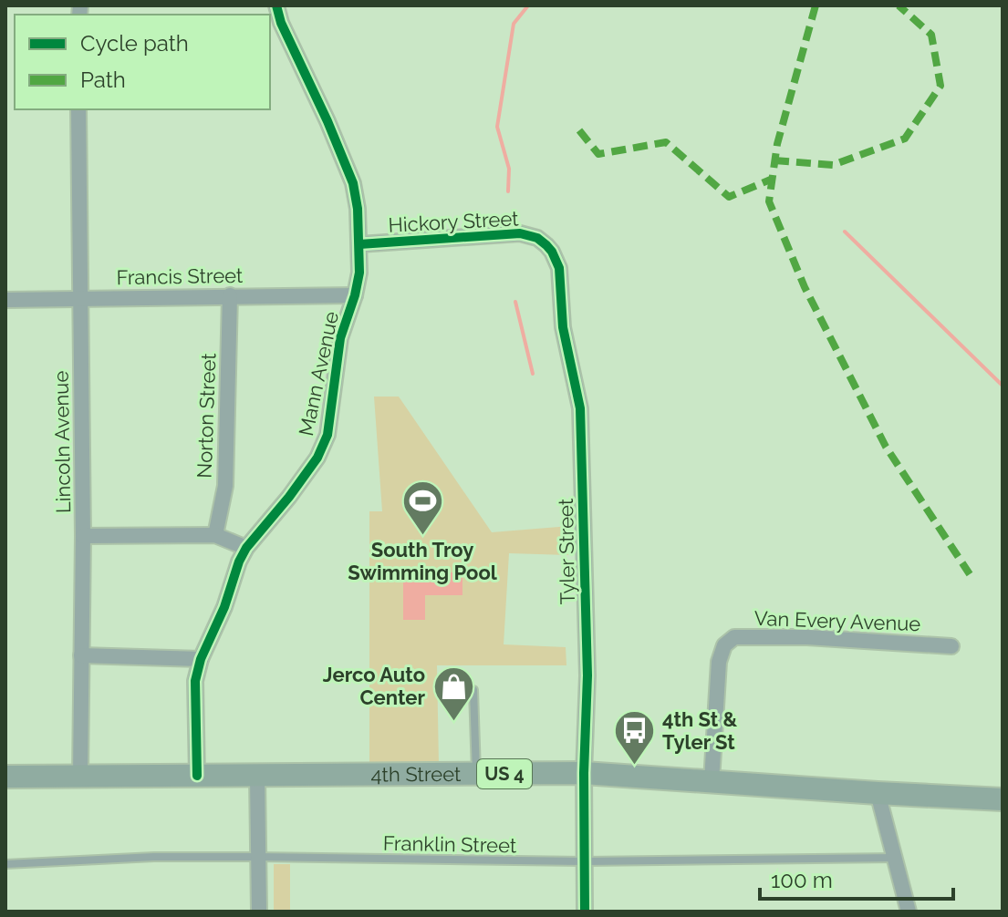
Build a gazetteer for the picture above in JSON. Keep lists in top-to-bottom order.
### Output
{
  "streets": {
    "main road": ["4th Street", "US 4"],
    "street": [
      "Hickory Street",
      "Francis Street",
      "Mann Avenue",
      "Norton Street",
      "Lincoln Avenue",
      "Tyler Street",
      "Van Every Avenue"
    ],
    "lane": ["Franklin Street"]
  },
  "crossings": [
    ["Hickory Street", "Mann Avenue"],
    ["Hickory Street", "Tyler Street"],
    ["Francis Street", "Mann Avenue"],
    ["Francis Street", "Norton Street"],
    ["Francis Street", "Lincoln Avenue"],
    ["Mann Avenue", "4th Street"],
    ["Lincoln Avenue", "4th Street"],
    ["Tyler Street", "4th Street"],
    ["Tyler Street", "Franklin Street"],
    ["Van Every Avenue", "4th Street"]
  ],
  "places": {
    "sports": ["South Troy Swimming Pool"],
    "shop": ["Jerco Auto Center"],
    "bus stop": ["4th St & Tyler St"]
  },
  "legend": ["Cycle path", "Path"],
  "scale_bar": "100 m"
}
